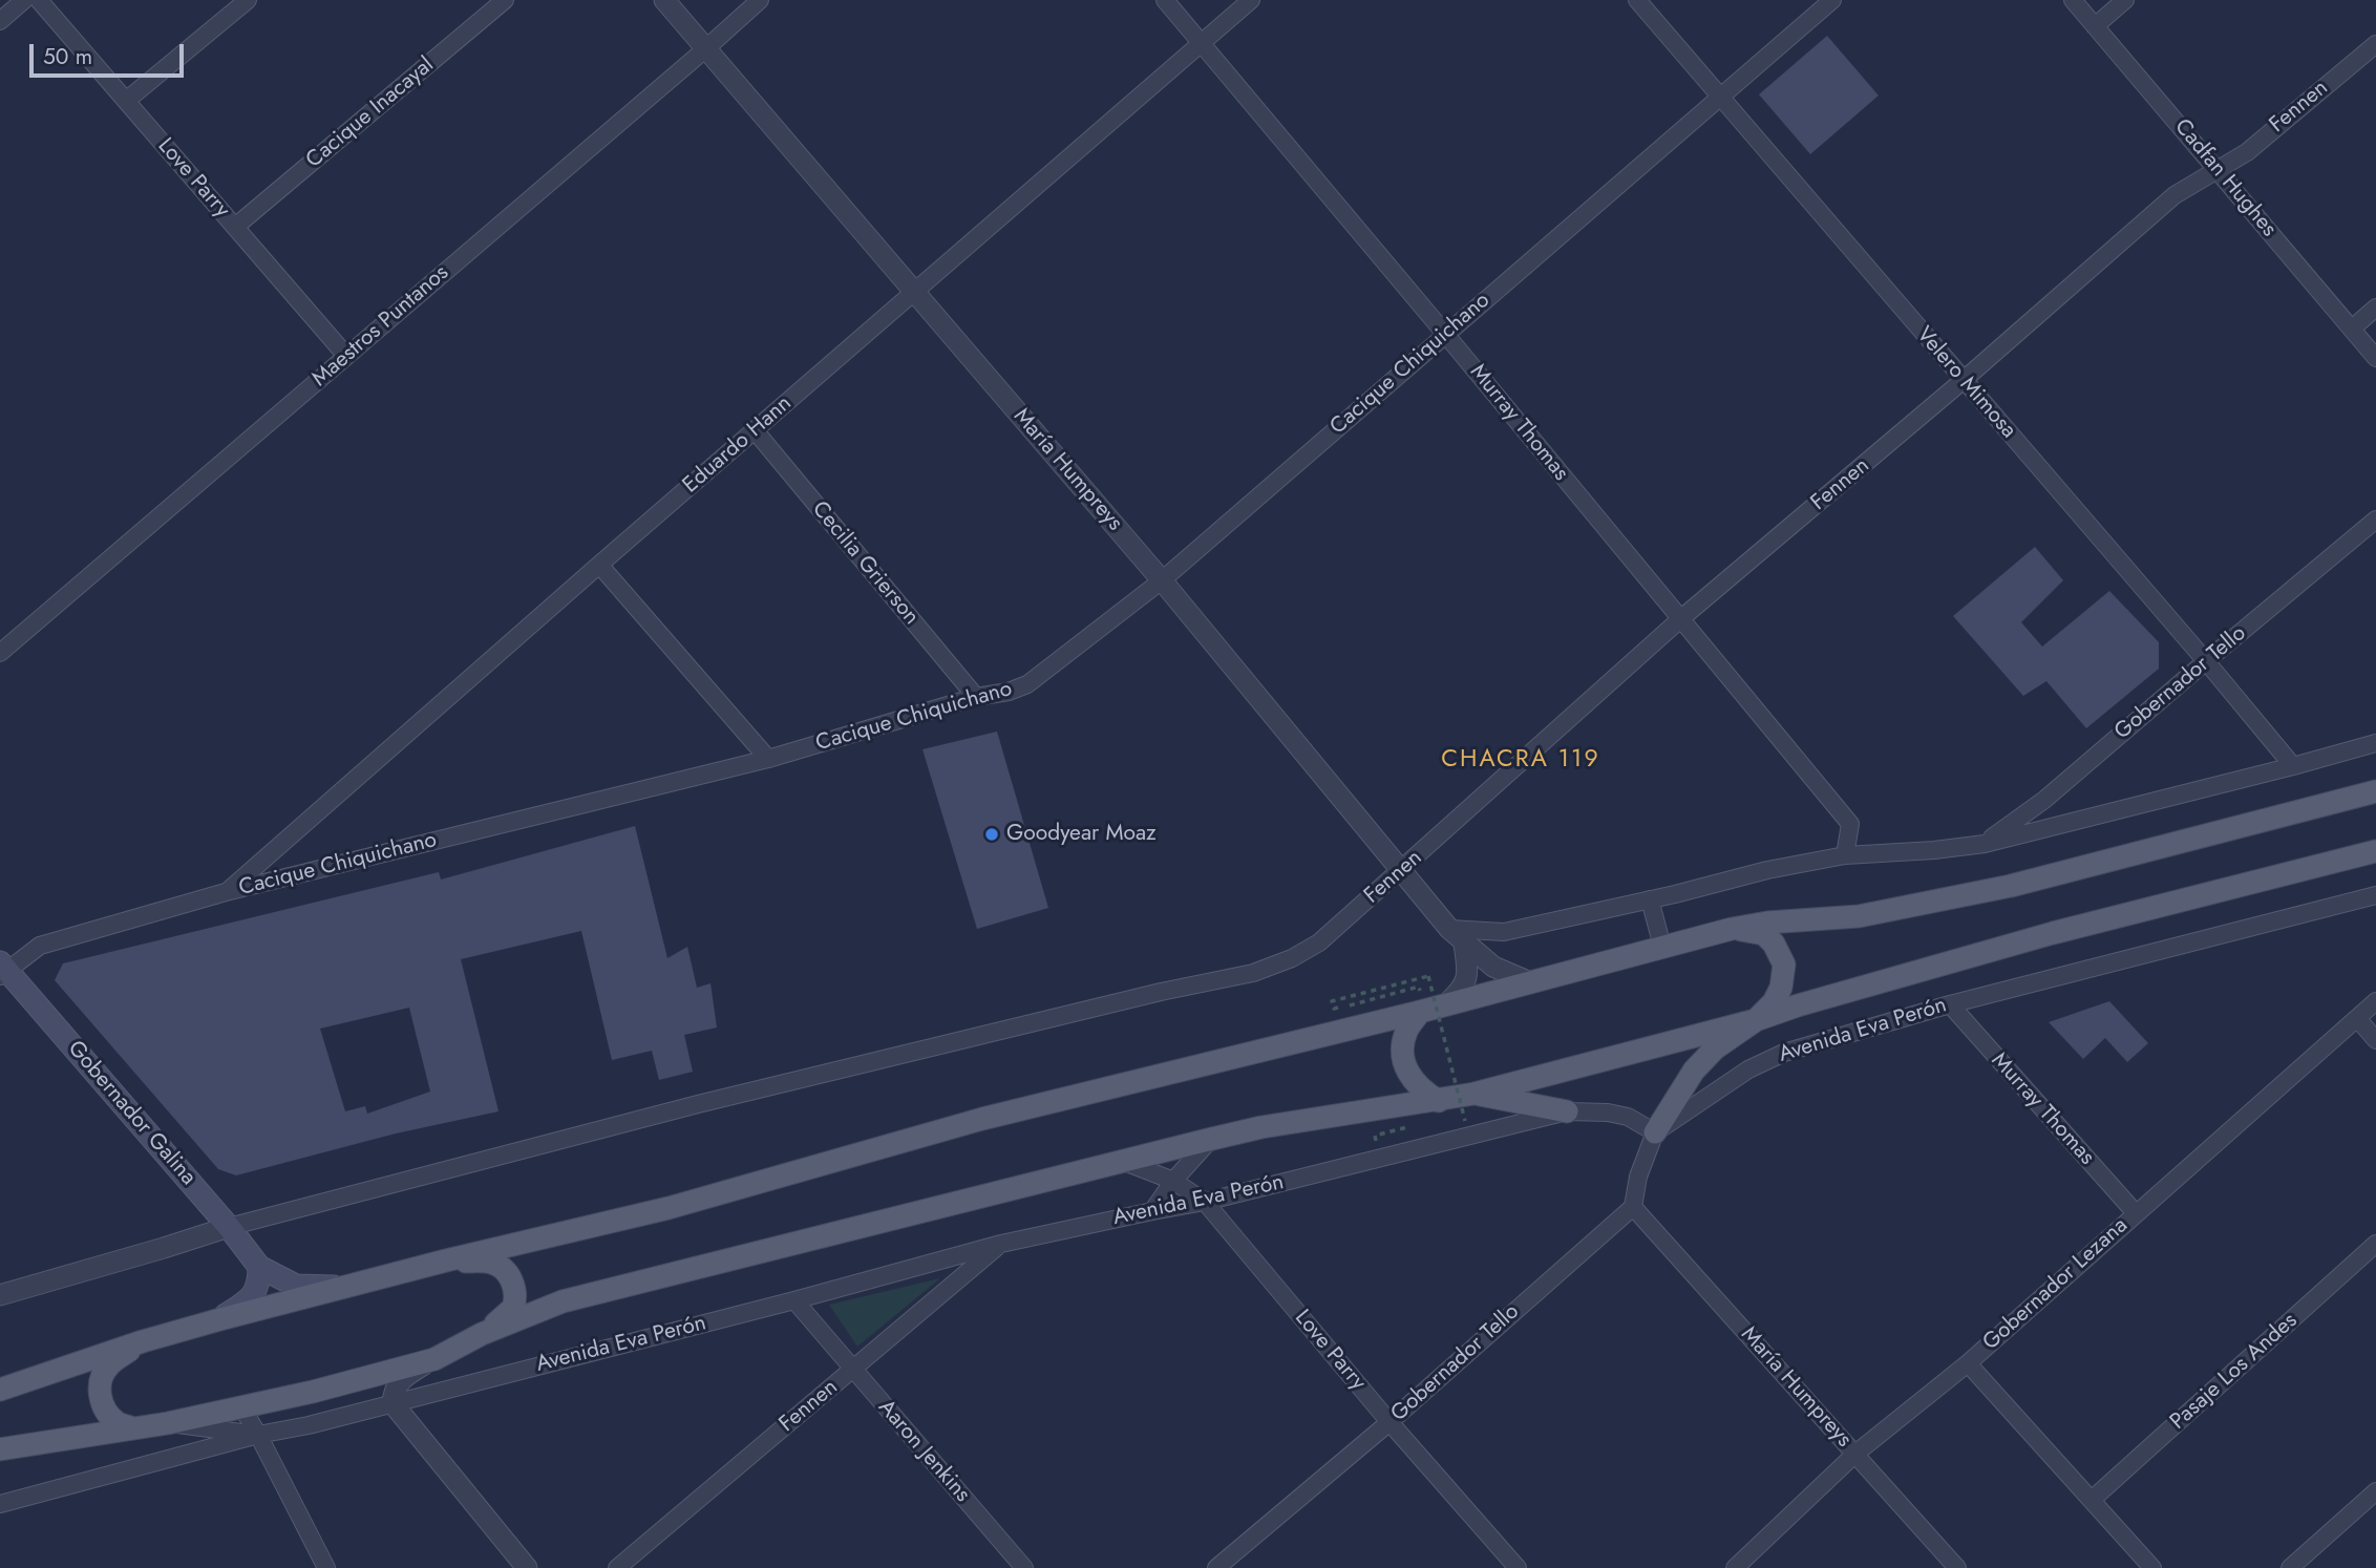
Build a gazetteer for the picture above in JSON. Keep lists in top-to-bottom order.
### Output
{
  "streets": {
    "main road": ["Avenida Eva Perón", "Gobernador Galina"],
    "street": [
      "Fennen",
      "Cacique Inacayal",
      "Love Parry",
      "Cadfan Hughes",
      "Maestros Puntanos",
      "Cacique Chiquichano",
      "Velero Mimosa",
      "Murray Thomas",
      "Eduardo Hann",
      "María Humpreys",
      "Cecilia Grierson",
      "Gobernador Tello",
      "Gobernador Lezana",
      "Pasaje Los Andes",
      "Aaron Jenkins"
    ]
  },
  "crossings": [
    ["Fennen", "Cadfan Hughes"],
    ["Fennen", "Velero Mimosa"],
    ["Fennen", "Murray Thomas"],
    ["Fennen", "María Humpreys"],
    ["Fennen", "Avenida Eva Perón"],
    ["Fennen", "Gobernador Galina"],
    ["Fennen", "Aaron Jenkins"],
    ["Cacique Inacayal", "Love Parry"],
    ["Love Parry", "Maestros Puntanos"],
    ["Love Parry", "Gobernador Tello"],
    ["Love Parry", "Avenida Eva Perón"],
    ["Maestros Puntanos", "María Humpreys"],
    ["Cacique Chiquichano", "Velero Mimosa"],
    ["Cacique Chiquichano", "Murray Thomas"],
    ["Cacique Chiquichano", "Eduardo Hann"],
    ["Cacique Chiquichano", "María Humpreys"],
    ["Cacique Chiquichano", "Cecilia Grierson"],
    ["Cacique Chiquichano", "Gobernador Galina"],
    ["Velero Mimosa", "Gobernador Tello"],
    ["Murray Thomas", "Eduardo Hann"],
    ["Murray Thomas", "Avenida Eva Perón"],
    ["Murray Thomas", "Gobernador Lezana"],
    ["Eduardo Hann", "María Humpreys"],
    ["Eduardo Hann", "Cecilia Grierson"],
    ["María Humpreys", "Gobernador Tello"],
    ["María Humpreys", "Gobernador Lezana"],
    ["Avenida Eva Perón", "Aaron Jenkins"]
  ],
  "districts": ["CHACRA 119"],
  "places": ["Goodyear Moaz"],
  "scale_bar": "50 m"
}
